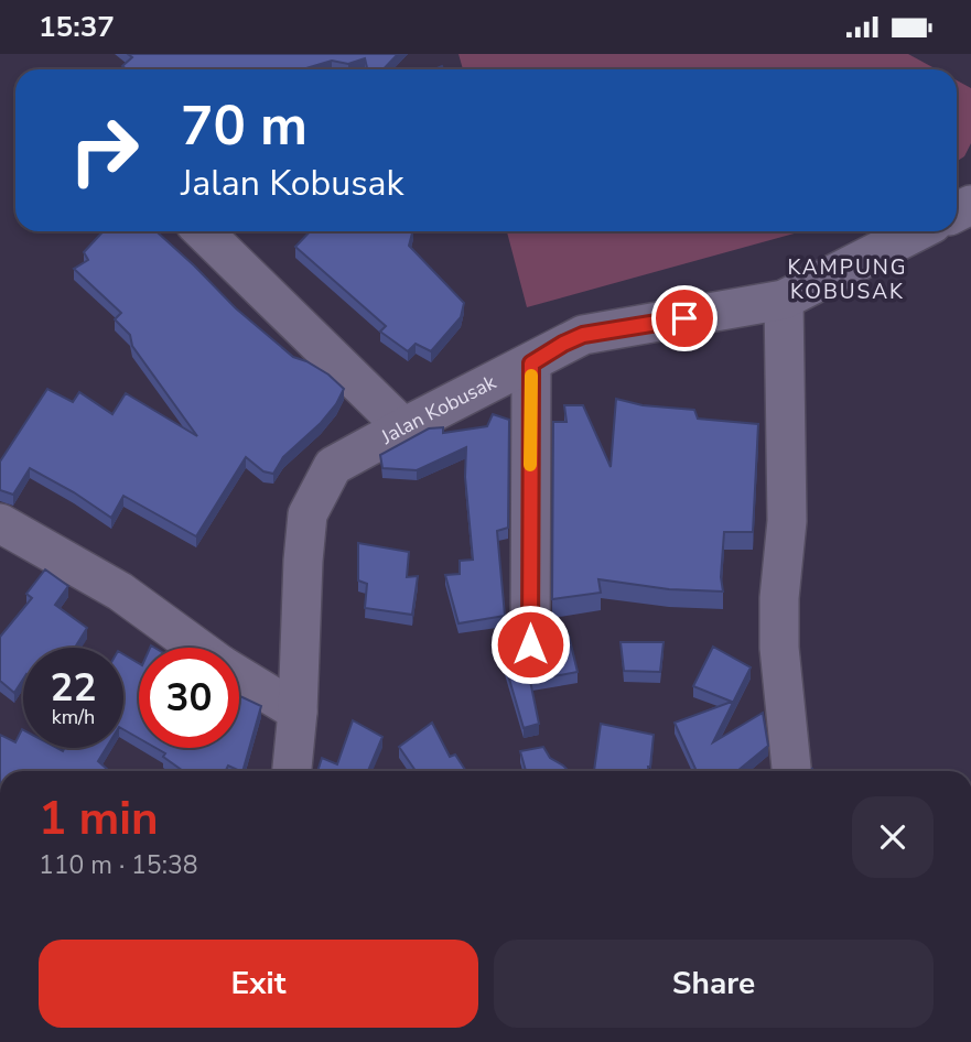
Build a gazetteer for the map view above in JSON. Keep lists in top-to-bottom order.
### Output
{
  "streets": {
    "street": ["Jalan Kobusak"]
  },
  "districts": ["KAMPUNG KOBUSAK"],
  "page": {
    "status": "15:37",
    "turn": ["70 m", "Jalan Kobusak"],
    "speed": "22 km/h",
    "limit": "30",
    "heading": ["1 min", "110 m · 15:38"],
    "buttons": ["Exit", "Share"]
  }
}
